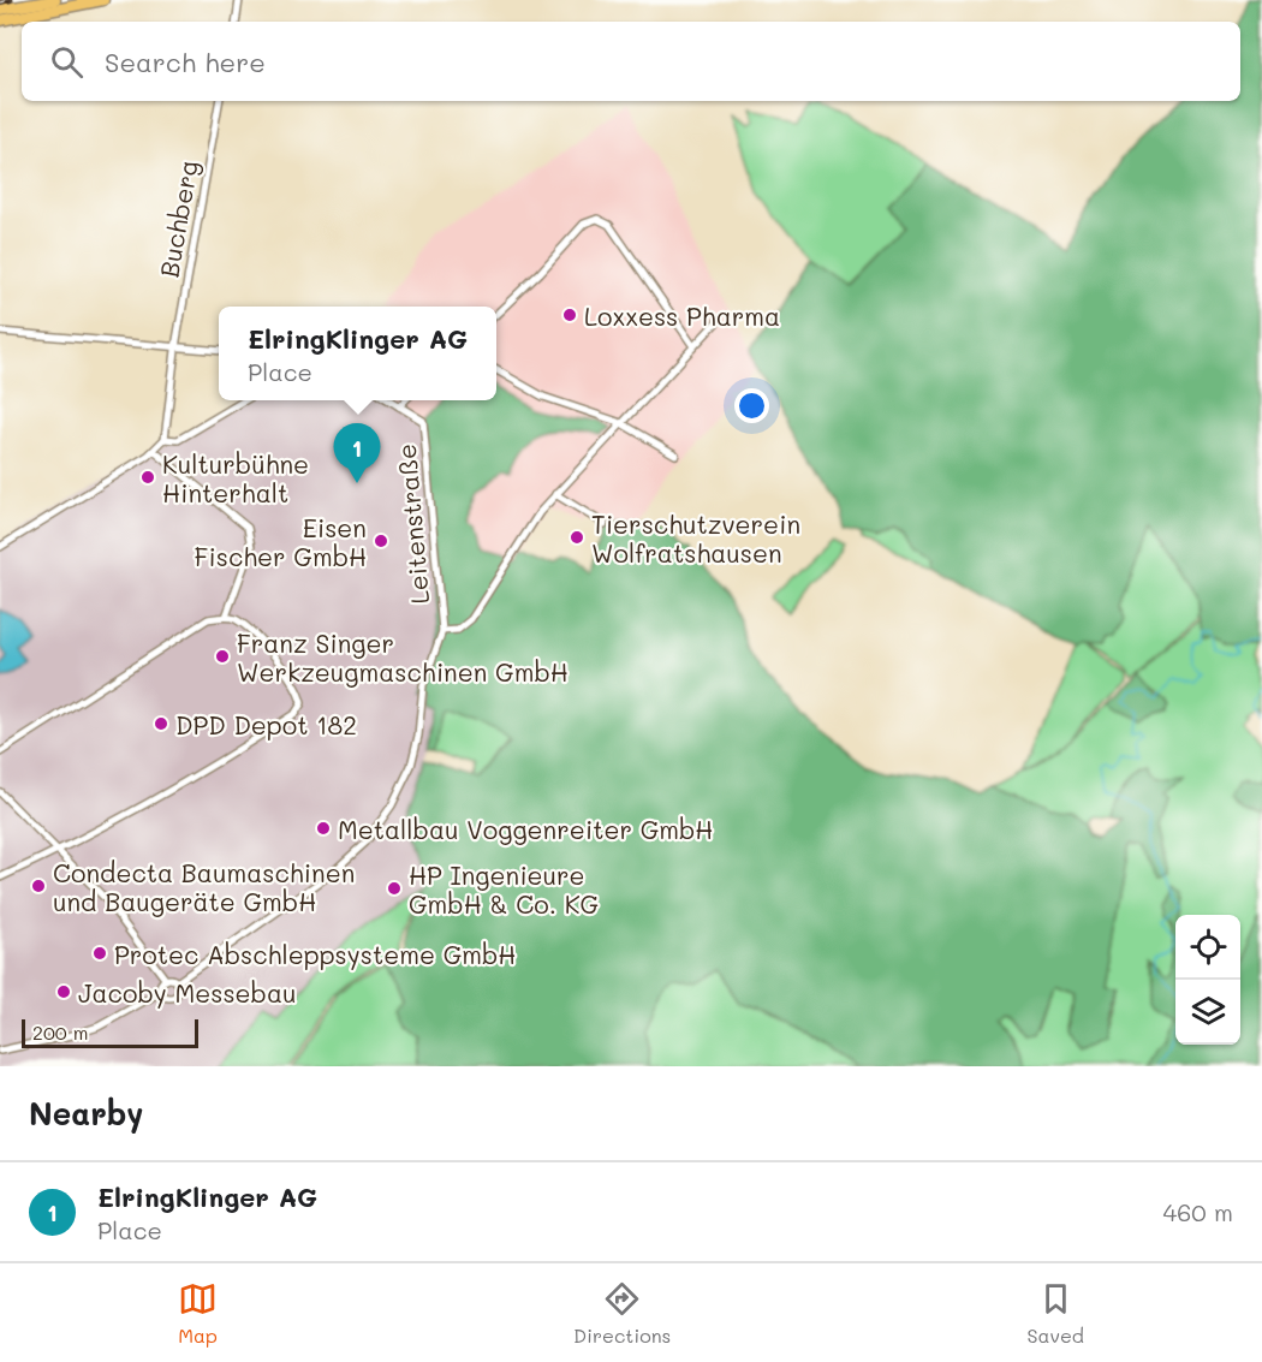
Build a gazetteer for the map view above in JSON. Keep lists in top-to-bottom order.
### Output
{
  "streets": {
    "street": ["Buchberg", "Leitenstraße"]
  },
  "places": [
    "Loxxess Pharma",
    "Kulturbühne Hinterhalt",
    "Tierschutzverein Wolfratshausen",
    "Eisen Fischer GmbH",
    "Franz Singer Werkzeugmaschinen GmbH",
    "DPD Depot 182",
    "Metallbau Voggenreiter GmbH",
    "Condecta Baumaschinen und Baugeräte GmbH",
    "HP Ingenieure GmbH & Co. KG",
    "Protec Abschleppsysteme GmbH",
    "Jacoby Messebau"
  ],
  "scale_bar": "200 m",
  "page": {
    "search": "Search here",
    "popup": ["ElringKlinger AG", "Place"],
    "pins": "1",
    "scale": "200 m",
    "heading": "Nearby",
    "list": [
      {
        "mark": "1",
        "name": "ElringKlinger AG",
        "note": "Place",
        "value": "460 m"
      }
    ],
    "nav": ["Map", "Directions", "Saved"]
  }
}
